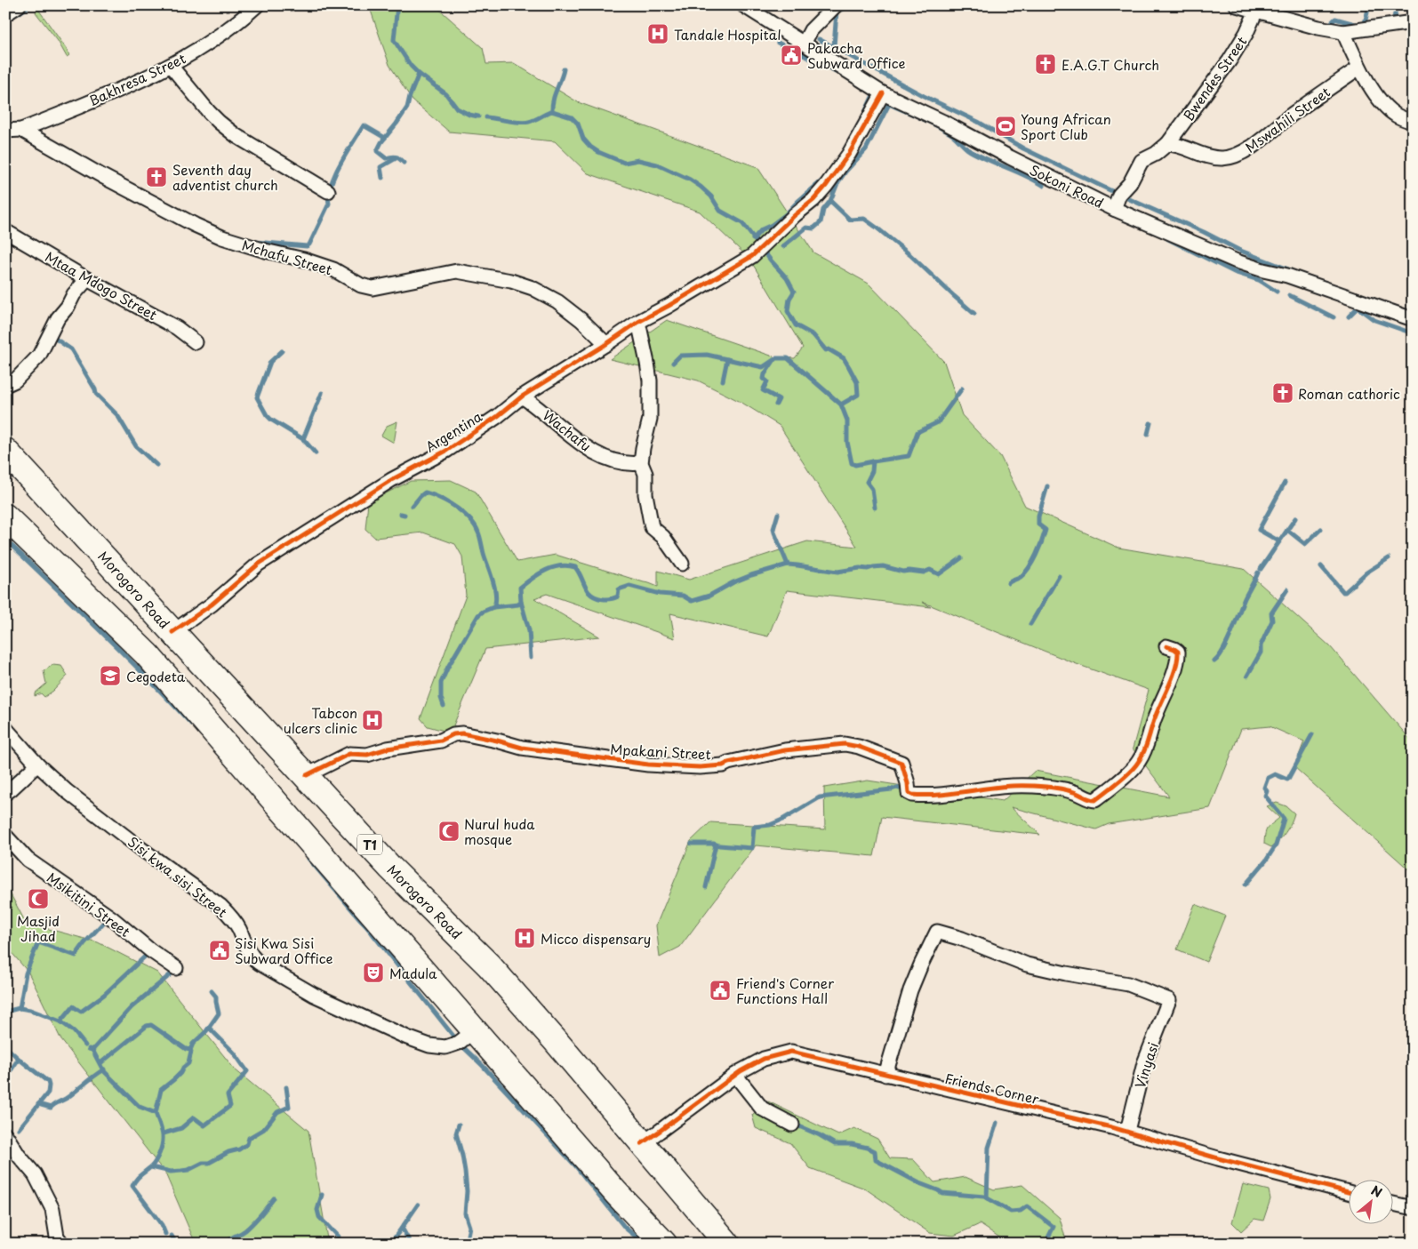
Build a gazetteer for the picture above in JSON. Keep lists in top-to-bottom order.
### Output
{
  "streets": {
    "highway": ["Morogoro Road", "T1"],
    "street": [
      "Bwendes Street",
      "Bakhresa Street",
      "Mswahili Street",
      "Sokoni Road",
      "Mchafu Street",
      "Mtaa Mdogo Street",
      "Wachafu",
      "Argentina",
      "Mpakani Street",
      "Sisi kwa sisi Street",
      "Msikitini Street",
      "Vinyasi",
      "Friends Corner"
    ]
  },
  "crossings": [
    ["Bwendes Street", "Mswahili Street"],
    ["Bakhresa Street", "Mchafu Street"],
    ["Sokoni Road", "Argentina"],
    ["Mchafu Street", "Argentina"],
    ["Wachafu", "Argentina"],
    ["Argentina", "Morogoro Road"],
    ["Morogoro Road", "Mpakani Street"],
    ["Morogoro Road", "Friends Corner"],
    ["Vinyasi", "Friends Corner"]
  ],
  "places": {
    "hospital": ["Tandale Hospital", "Tabcon ulcers clinic", "Micco dispensary"],
    "public building": ["Pakacha Subward Office", "Sisi Kwa Sisi Subward Office", "Friend's Corner Functions Hall"],
    "church": ["E.A.G.T Church", "Seventh day adventist church", "Roman cathoric"],
    "sports": ["Young African Sport Club"],
    "school or university": ["Cegodeta"],
    "mosque": ["Nurul huda mosque", "Masjid Jihad"],
    "theatre": ["Madula"]
  },
  "north": "top right"
}
